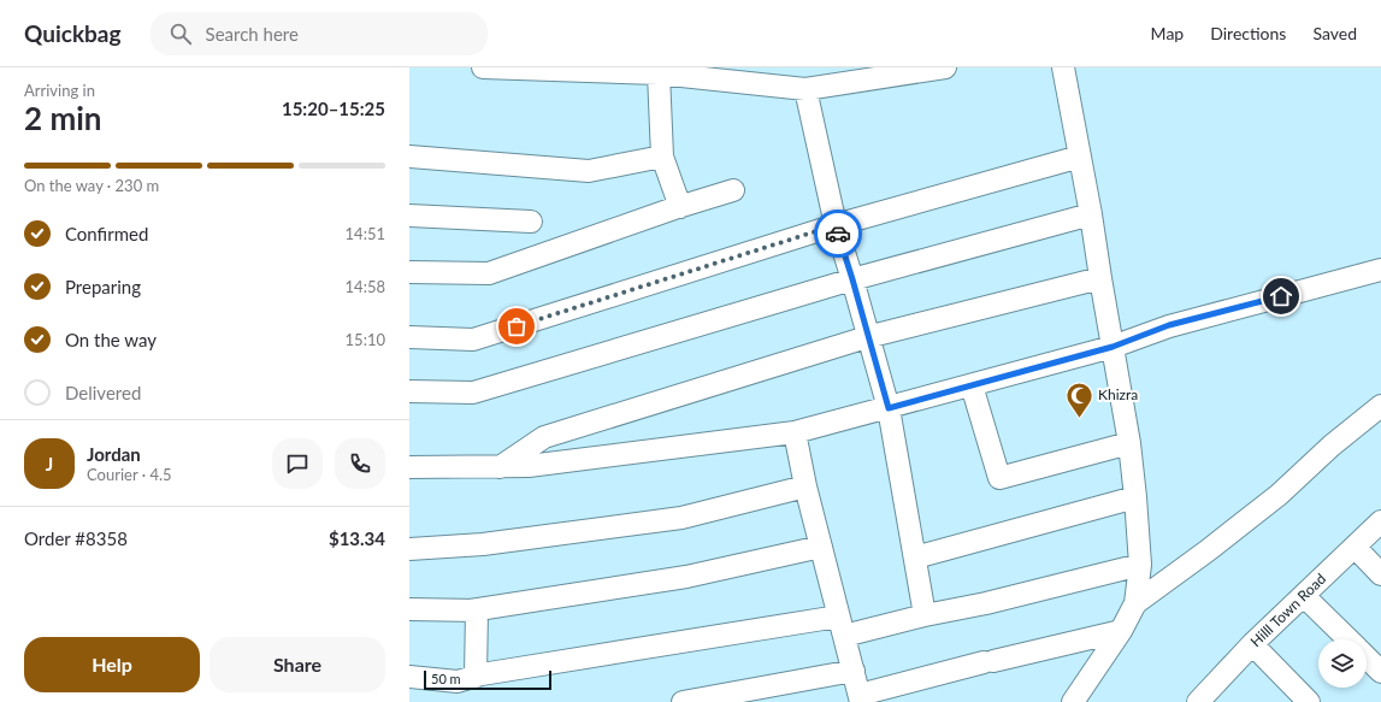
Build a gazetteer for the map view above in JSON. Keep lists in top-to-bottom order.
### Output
{
  "streets": {
    "street": ["Hilll Town Road"]
  },
  "places": {
    "mosque": ["Khizra"]
  },
  "scale_bar": "50 m",
  "page": {
    "header": "Quickbag",
    "search": "Search here",
    "nav": ["Map", "Directions", "Saved"],
    "heading": ["2 min", "Arriving in", "15:20–15:25"],
    "panel": [
      "Jordan",
      "Courier · 4.5",
      "Order #8358",
      "$13.34"
    ],
    "bar": "On the way · 230 m",
    "list": [
      ["Confirmed", "14:51"],
      ["Preparing", "14:58"],
      ["On the way", "15:10"],
      "Delivered"
    ],
    "round": "J",
    "buttons": ["Help", "Share"],
    "scale": "50 m"
  }
}
